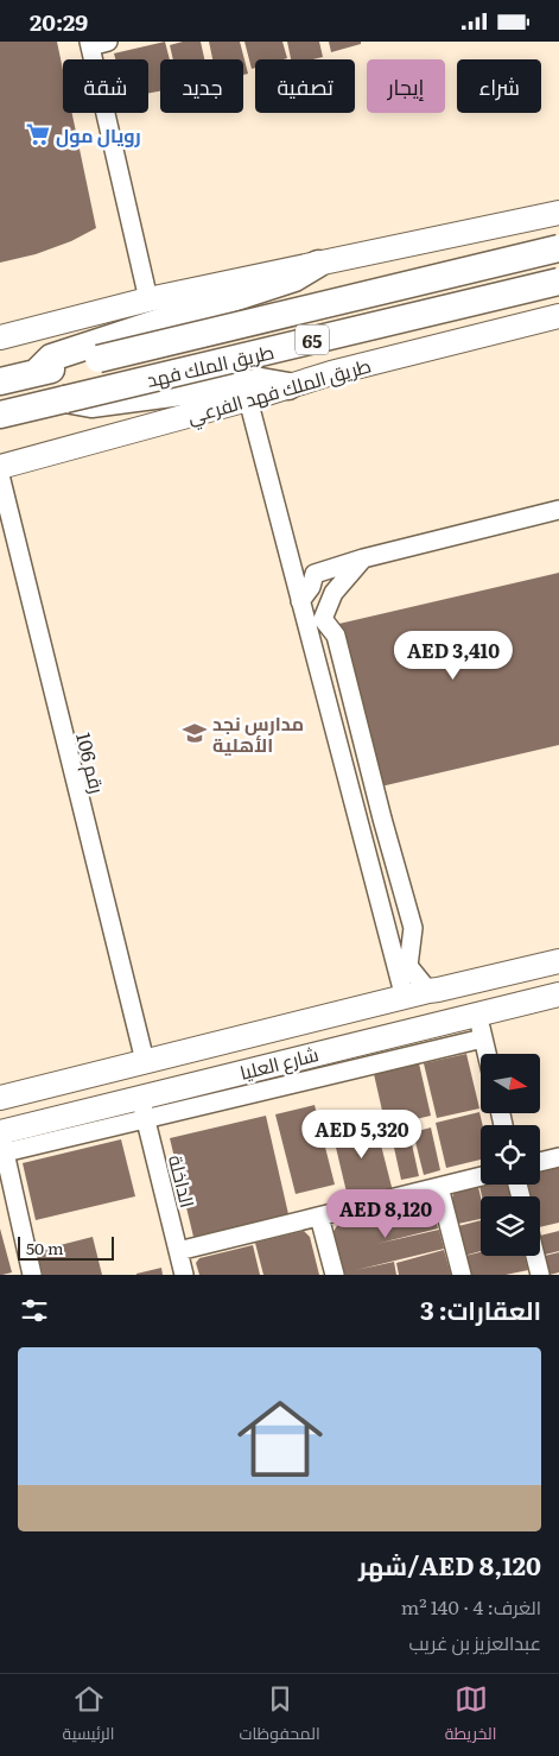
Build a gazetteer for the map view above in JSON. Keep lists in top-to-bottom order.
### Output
{
  "streets": {
    "highway": ["65", "طريق الملك فهد"],
    "main road": ["طريق الملك فهد الفرعي", "شارع العليا"],
    "street": ["رقم 106", "الداخلة"]
  },
  "crossings": [
    ["رقم 106", "شارع العليا"],
    ["شارع العليا", "الداخلة"]
  ],
  "places": {
    "supermarket": ["رويال مول"],
    "school or university": ["مدارس نجد الأهلية"]
  },
  "scale_bar": "50 m",
  "north": "right",
  "page": {
    "status": "20:29",
    "chip": [
      "شراء",
      "إيجار",
      "تصفية",
      "جديد",
      "شقة"
    ],
    "price": ["AED 3,410", "AED 5,320", "AED 8,120"],
    "scale": "50 m",
    "heading": "العقارات: 3",
    "list": [
      {
        "name": "AED 8,120/شهر",
        "note": "الغرف: 4 · 140 m² · عبدالعزيز بن غريب"
      }
    ],
    "tabs": ["الخريطة", "المحفوظات", "الرئيسية"]
  }
}
